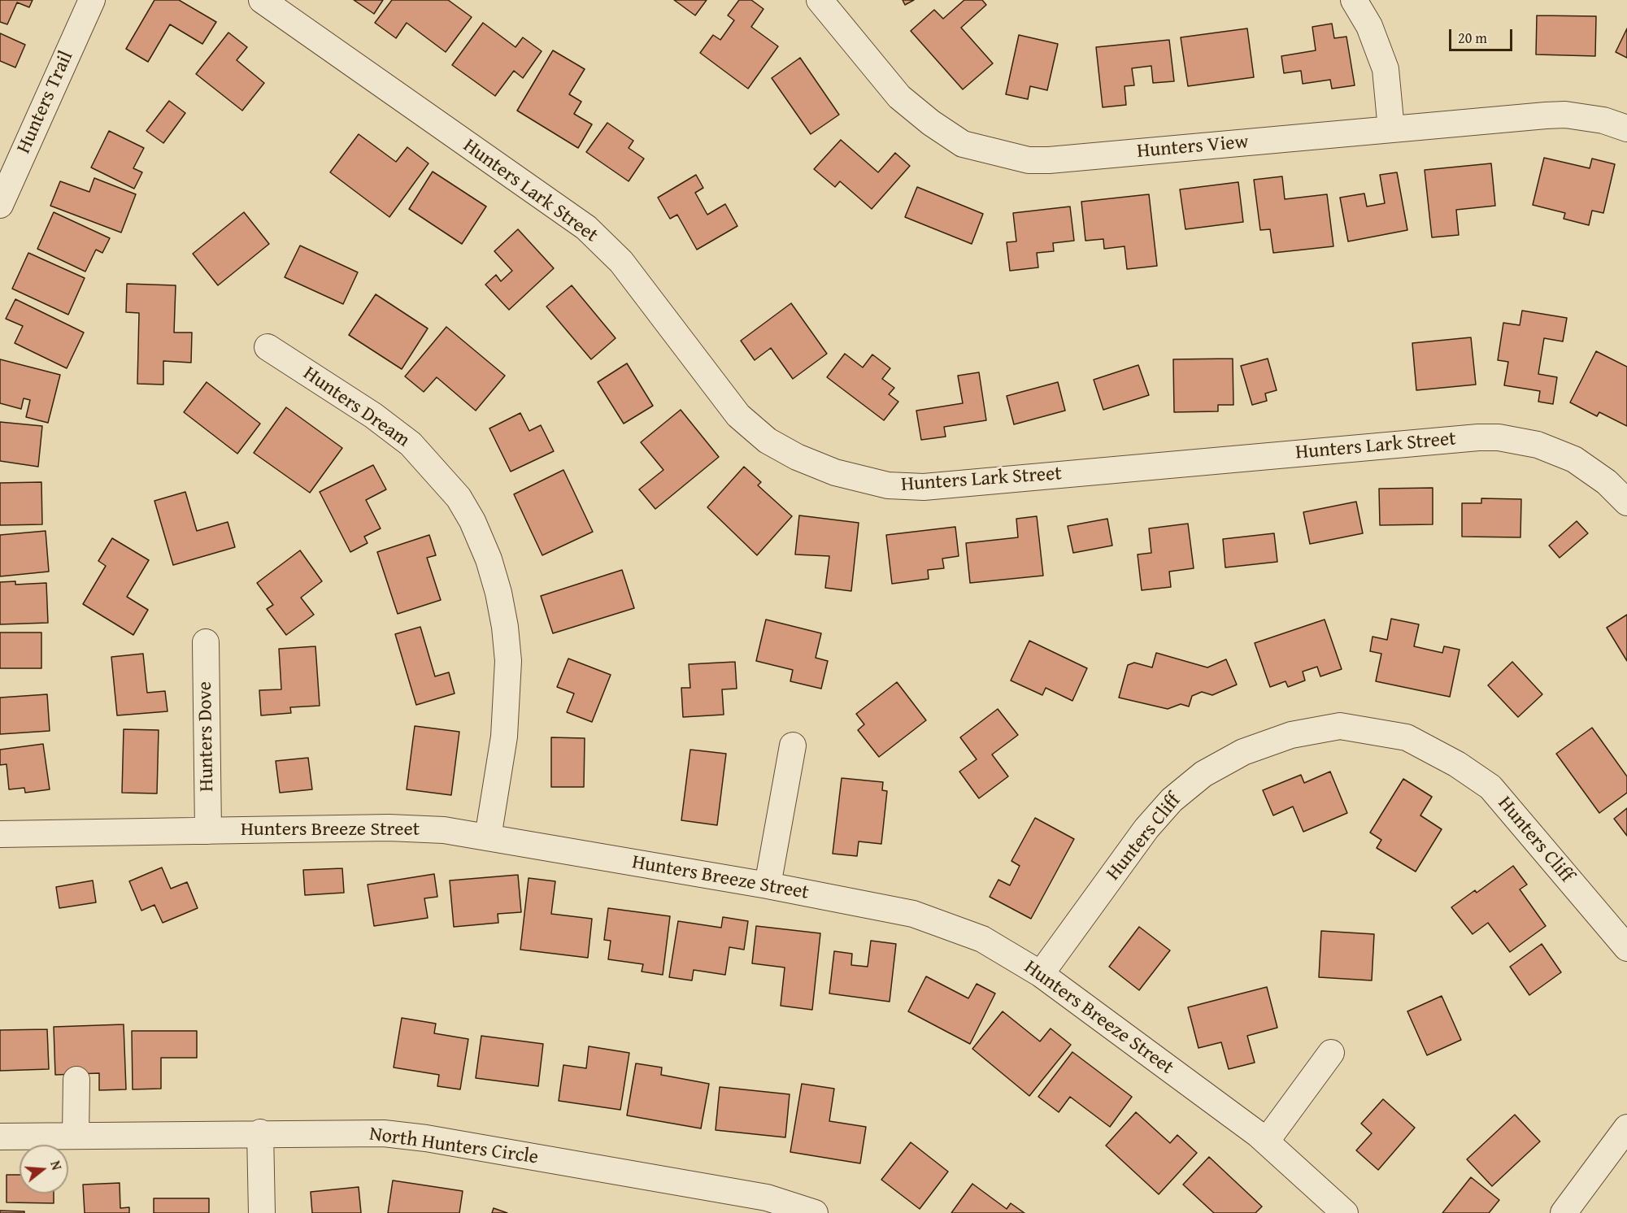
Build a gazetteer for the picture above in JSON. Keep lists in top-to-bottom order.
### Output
{
  "streets": {
    "street": [
      "Hunters Trail",
      "Hunters View",
      "Hunters Lark Street",
      "Hunters Dream",
      "Hunters Dove",
      "Hunters Breeze Street",
      "Hunters Cliff",
      "North Hunters Circle"
    ]
  },
  "crossings": [
    ["Hunters Dream", "Hunters Breeze Street"],
    ["Hunters Dove", "Hunters Breeze Street"],
    ["Hunters Breeze Street", "Hunters Cliff"]
  ],
  "scale_bar": "20 m",
  "north": "right"
}
